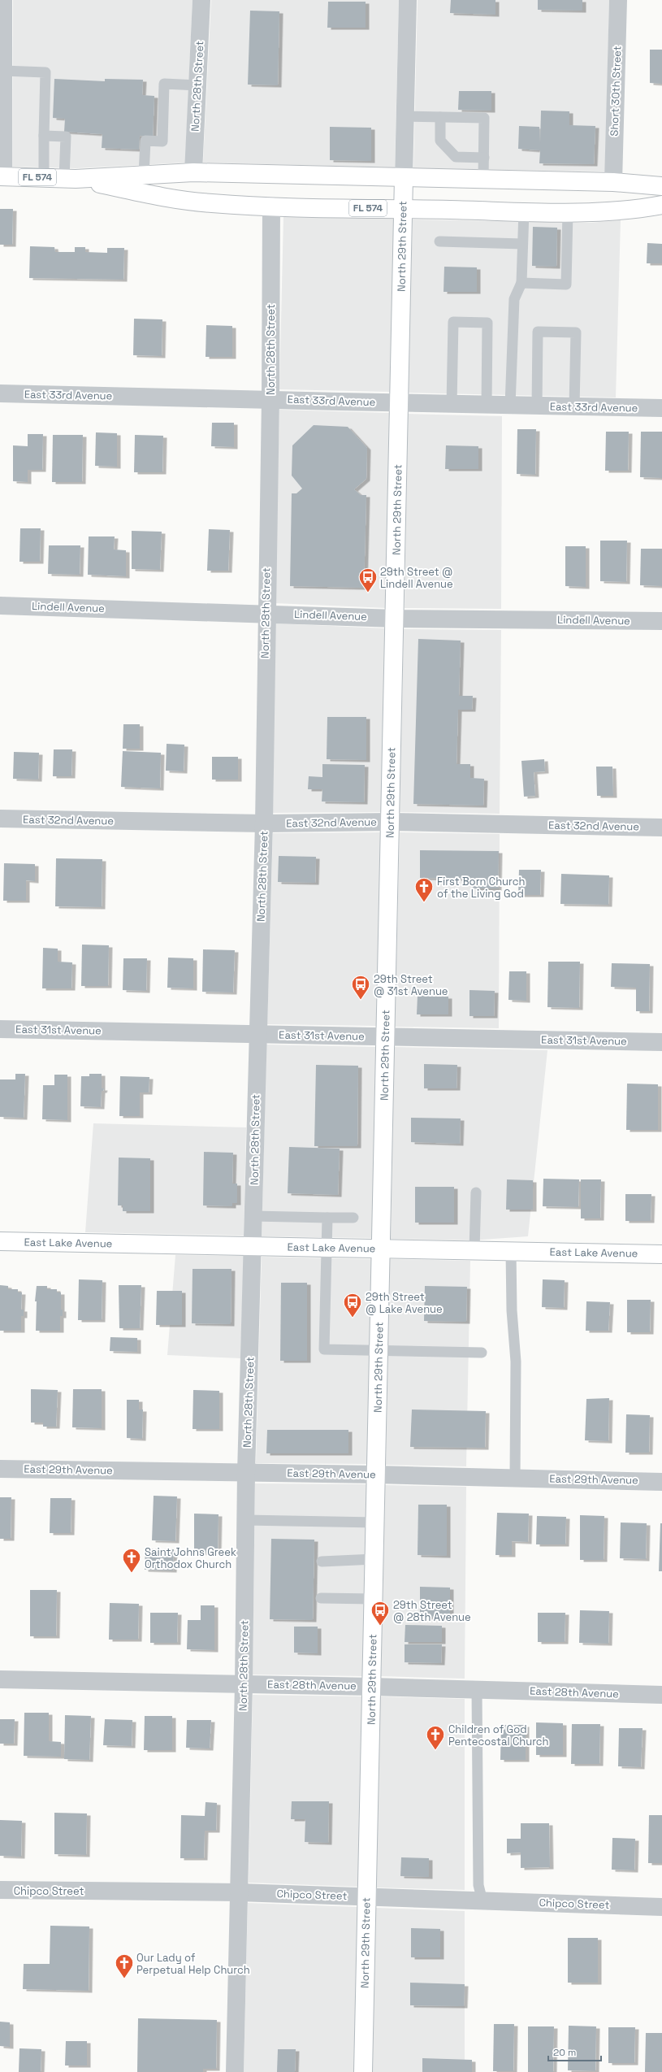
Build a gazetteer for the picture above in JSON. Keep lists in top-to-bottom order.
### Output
{
  "streets": {
    "street": [
      "North 28th Street",
      "Short 30th Street",
      "FL 574",
      "North 29th Street",
      "East 33rd Avenue",
      "Lindell Avenue",
      "East 32nd Avenue",
      "East 31st Avenue",
      "East Lake Avenue",
      "East 29th Avenue",
      "East 28th Avenue",
      "Chipco Street"
    ]
  },
  "crossings": [
    ["North 28th Street", "FL 574"],
    ["North 28th Street", "East 33rd Avenue"],
    ["North 28th Street", "Lindell Avenue"],
    ["North 28th Street", "East 32nd Avenue"],
    ["North 28th Street", "East 31st Avenue"],
    ["North 28th Street", "East Lake Avenue"],
    ["North 28th Street", "East 29th Avenue"],
    ["North 28th Street", "East 28th Avenue"],
    ["North 28th Street", "Chipco Street"],
    ["Short 30th Street", "FL 574"],
    ["FL 574", "North 29th Street"],
    ["North 29th Street", "East 33rd Avenue"],
    ["North 29th Street", "Lindell Avenue"],
    ["North 29th Street", "East 32nd Avenue"],
    ["North 29th Street", "East 31st Avenue"],
    ["North 29th Street", "East Lake Avenue"],
    ["North 29th Street", "East 29th Avenue"],
    ["North 29th Street", "East 28th Avenue"],
    ["North 29th Street", "Chipco Street"]
  ],
  "places": {
    "bus stop": [
      "29th Street @ Lindell Avenue",
      "29th Street @ 31st Avenue",
      "29th Street @ Lake Avenue",
      "29th Street @ 28th Avenue"
    ],
    "church": [
      "First Born Church of the Living God",
      "Saint Johns Greek Orthodox Church",
      "Children of God Pentecostal Church",
      "Our Lady of Perpetual Help Church"
    ]
  },
  "scale_bar": "20 m"
}
